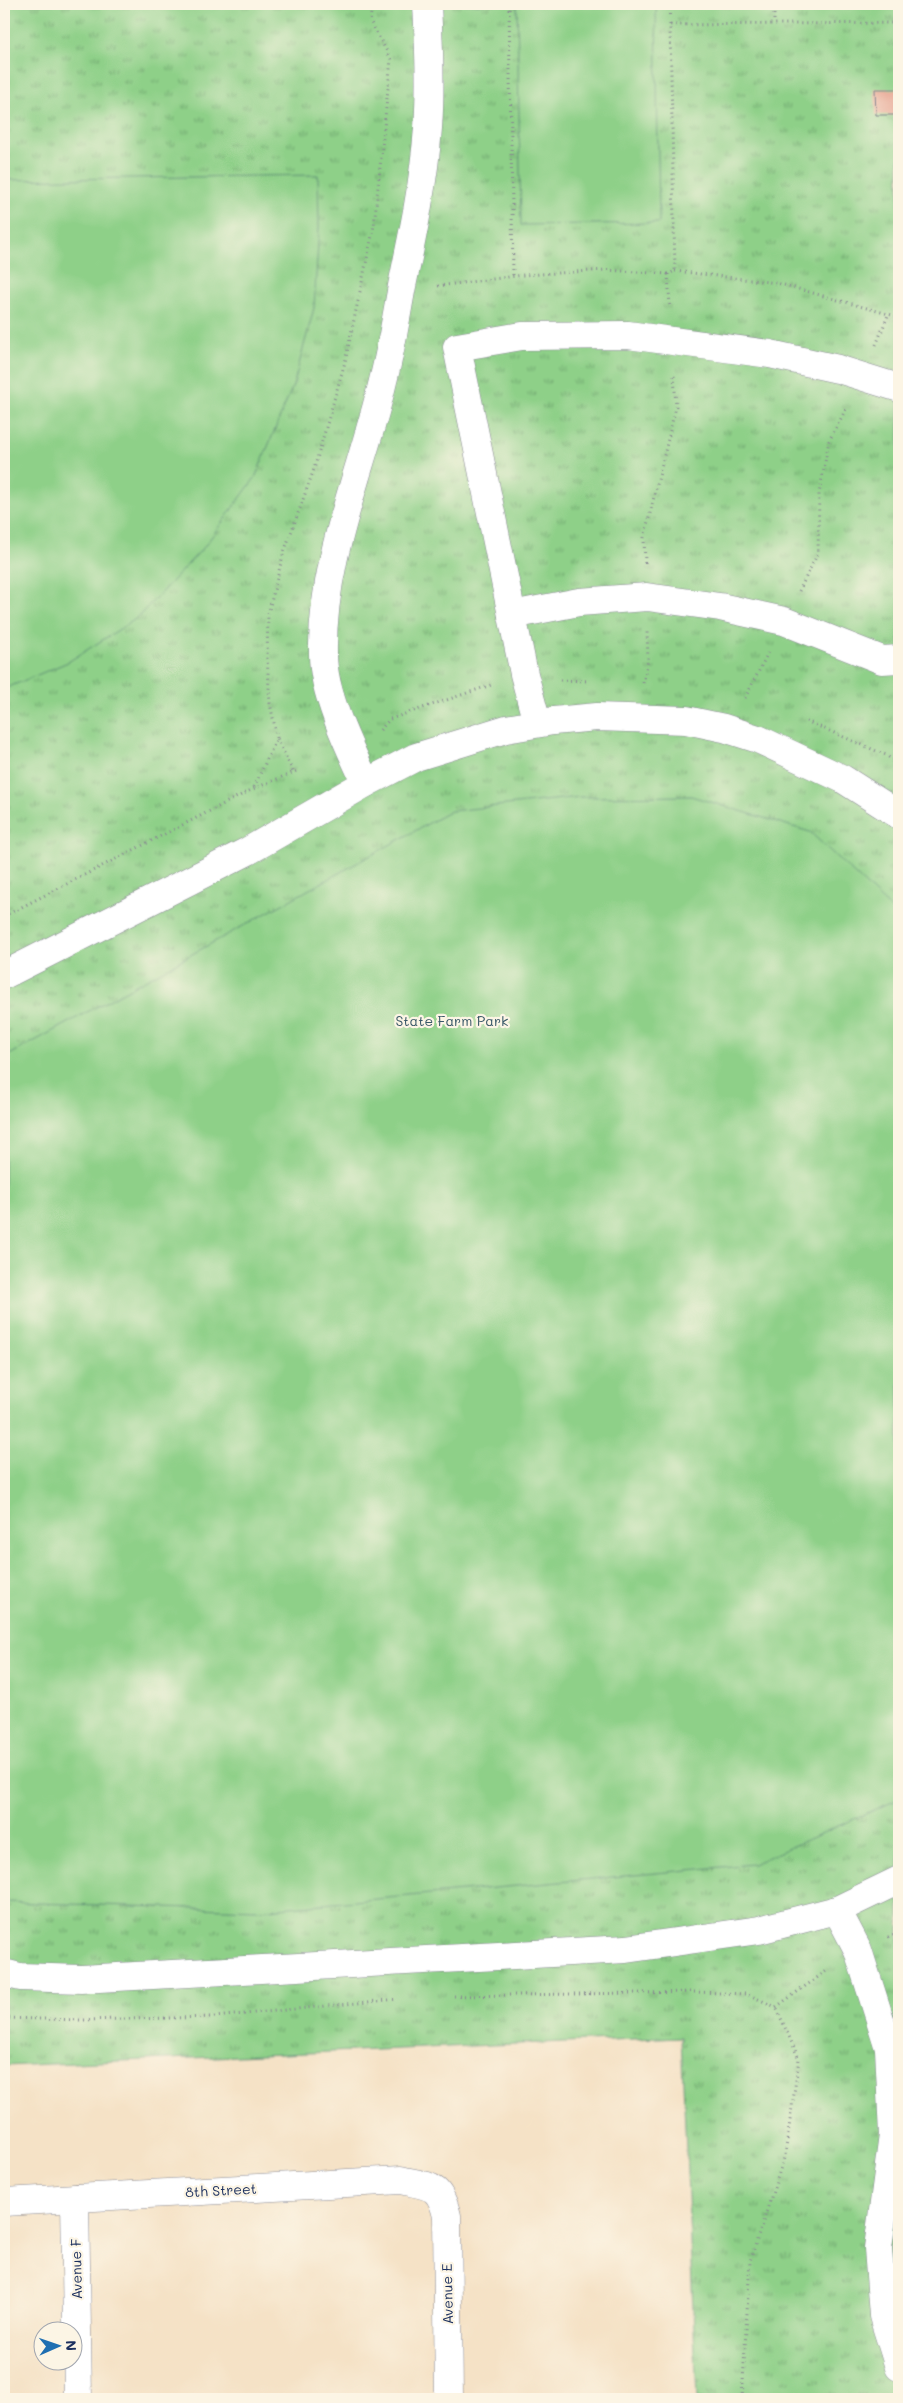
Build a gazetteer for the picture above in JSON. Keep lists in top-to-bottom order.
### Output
{
  "streets": {
    "street": ["8th Street", "Avenue F", "Avenue E"]
  },
  "crossings": [
    ["8th Street", "Avenue F"],
    ["8th Street", "Avenue E"]
  ],
  "parks": ["State Farm Park"],
  "north": "right"
}
